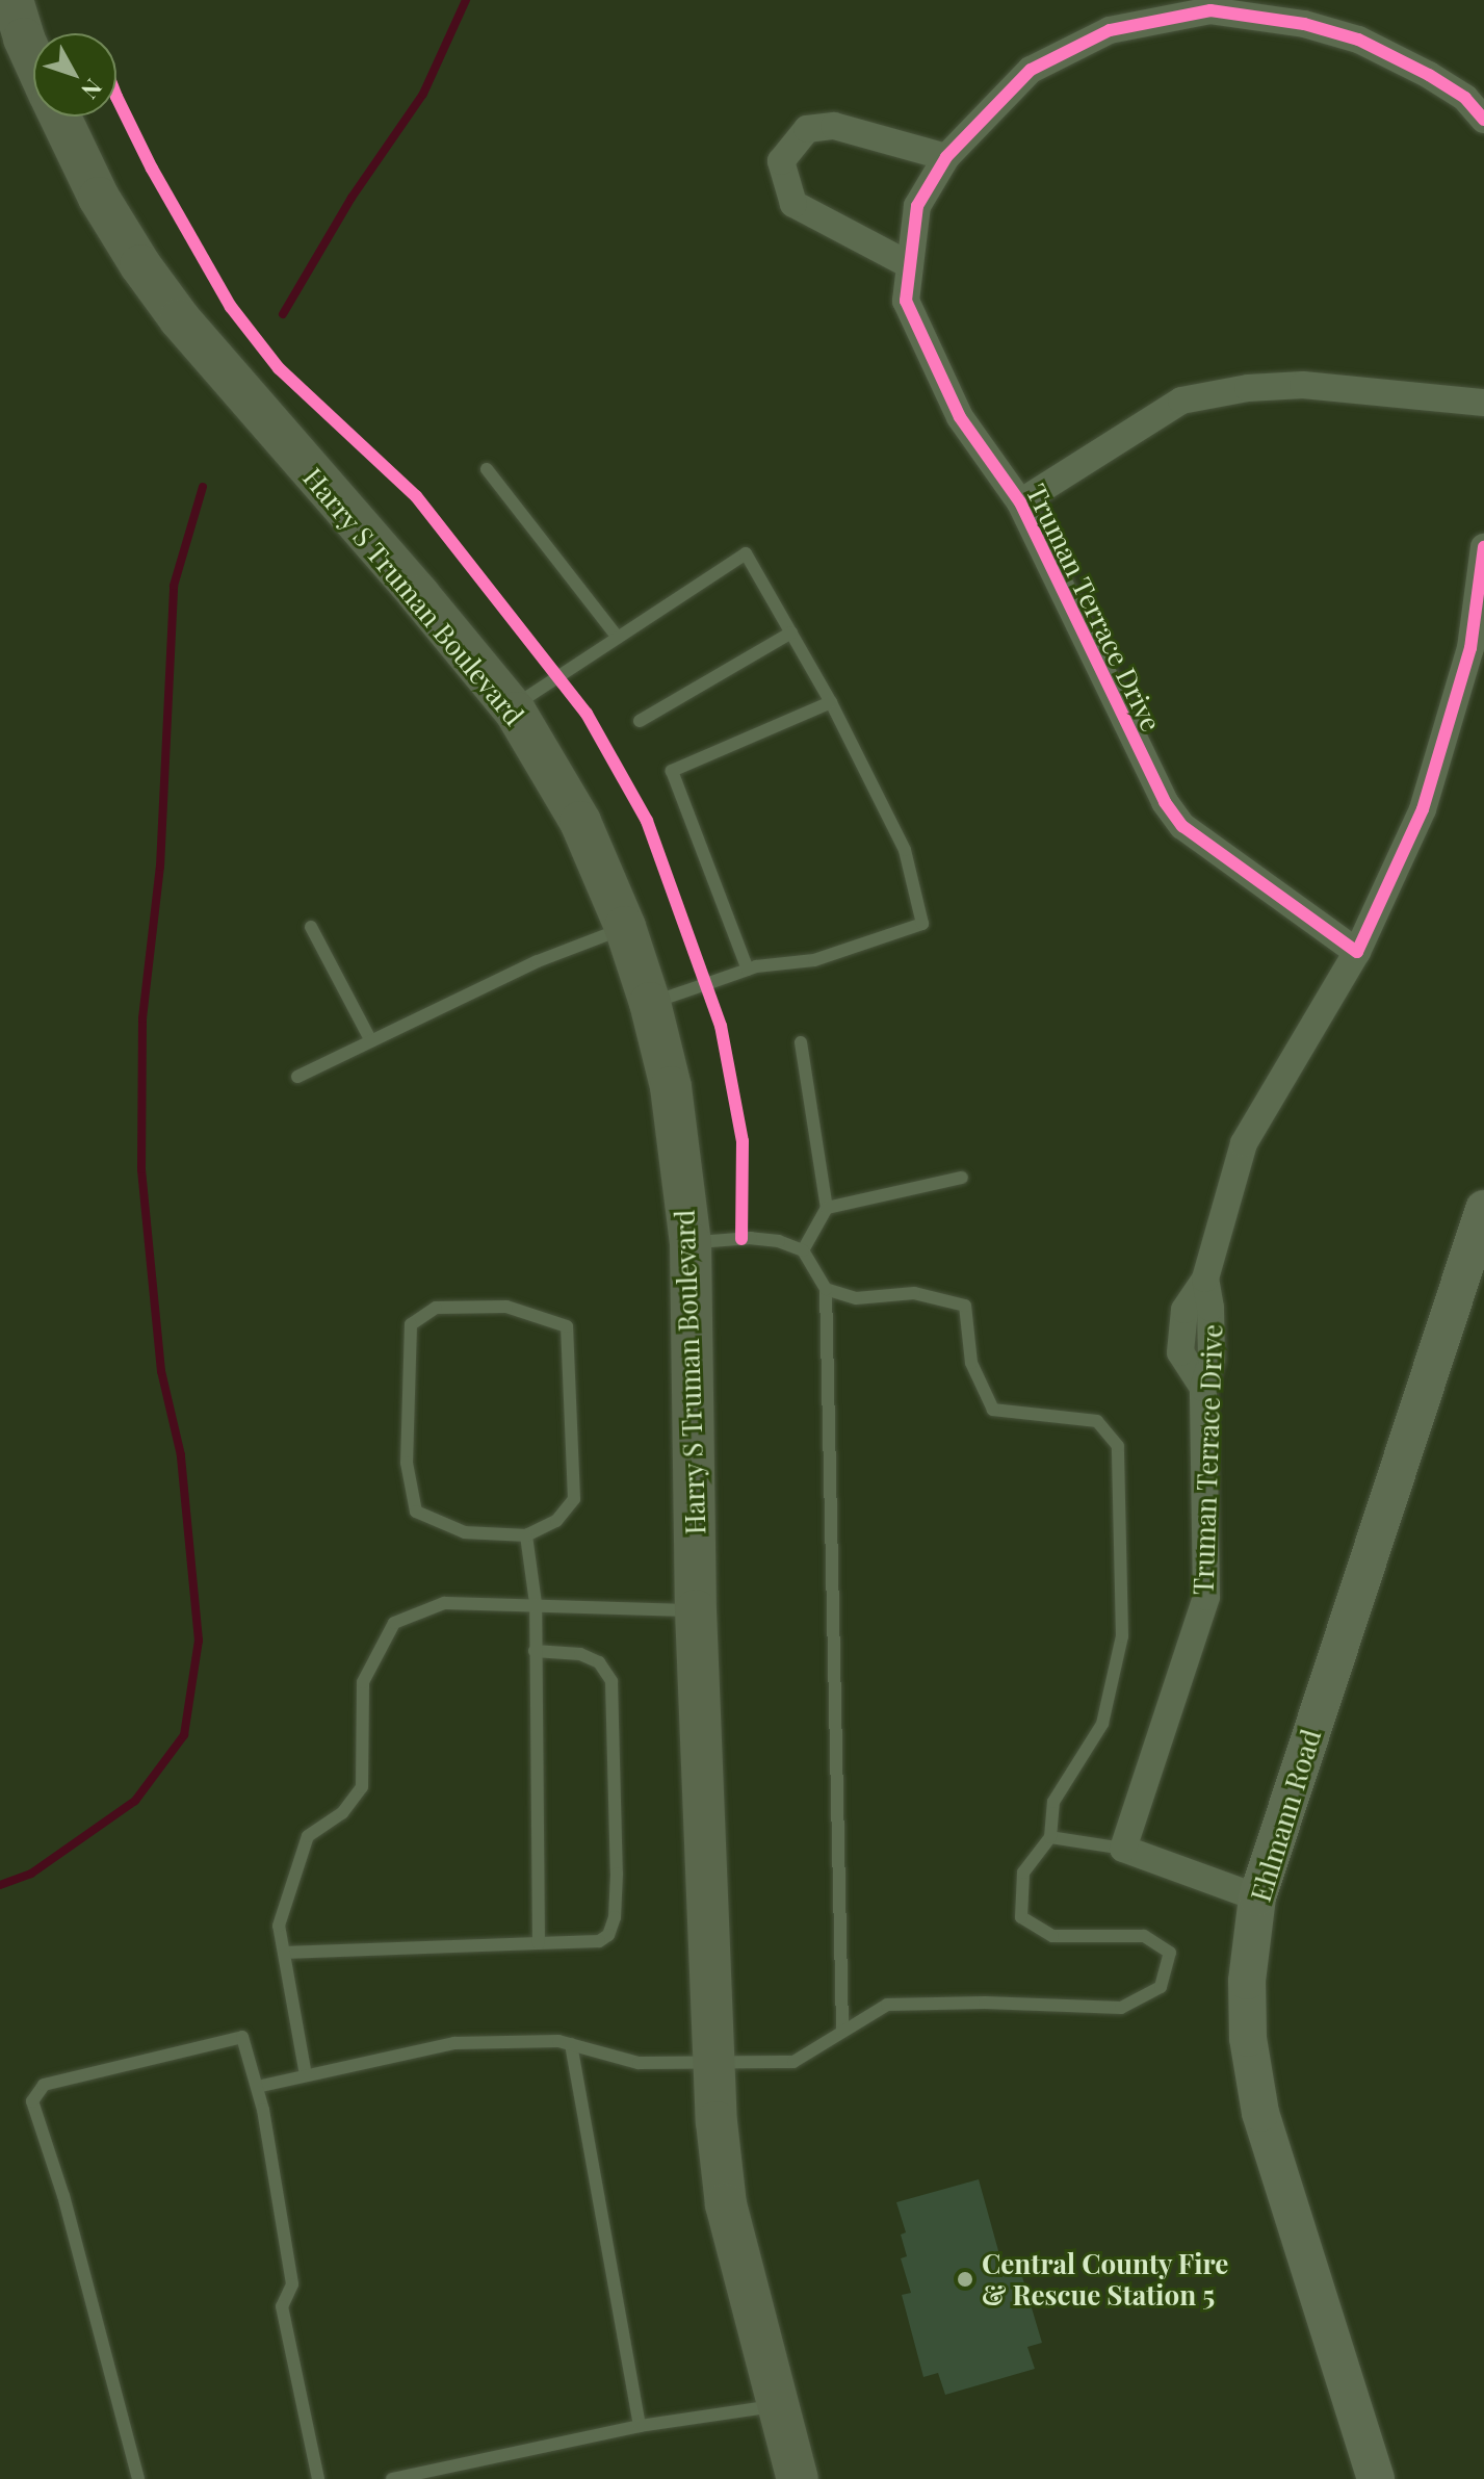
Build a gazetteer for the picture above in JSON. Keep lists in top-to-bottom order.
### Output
{
  "streets": {
    "main road": ["Harry S Truman Boulevard"],
    "street": ["Truman Terrace Drive", "Ehlmann Road"]
  },
  "places": ["Central County Fire & Rescue Station 5"],
  "north": "bottom right"
}
